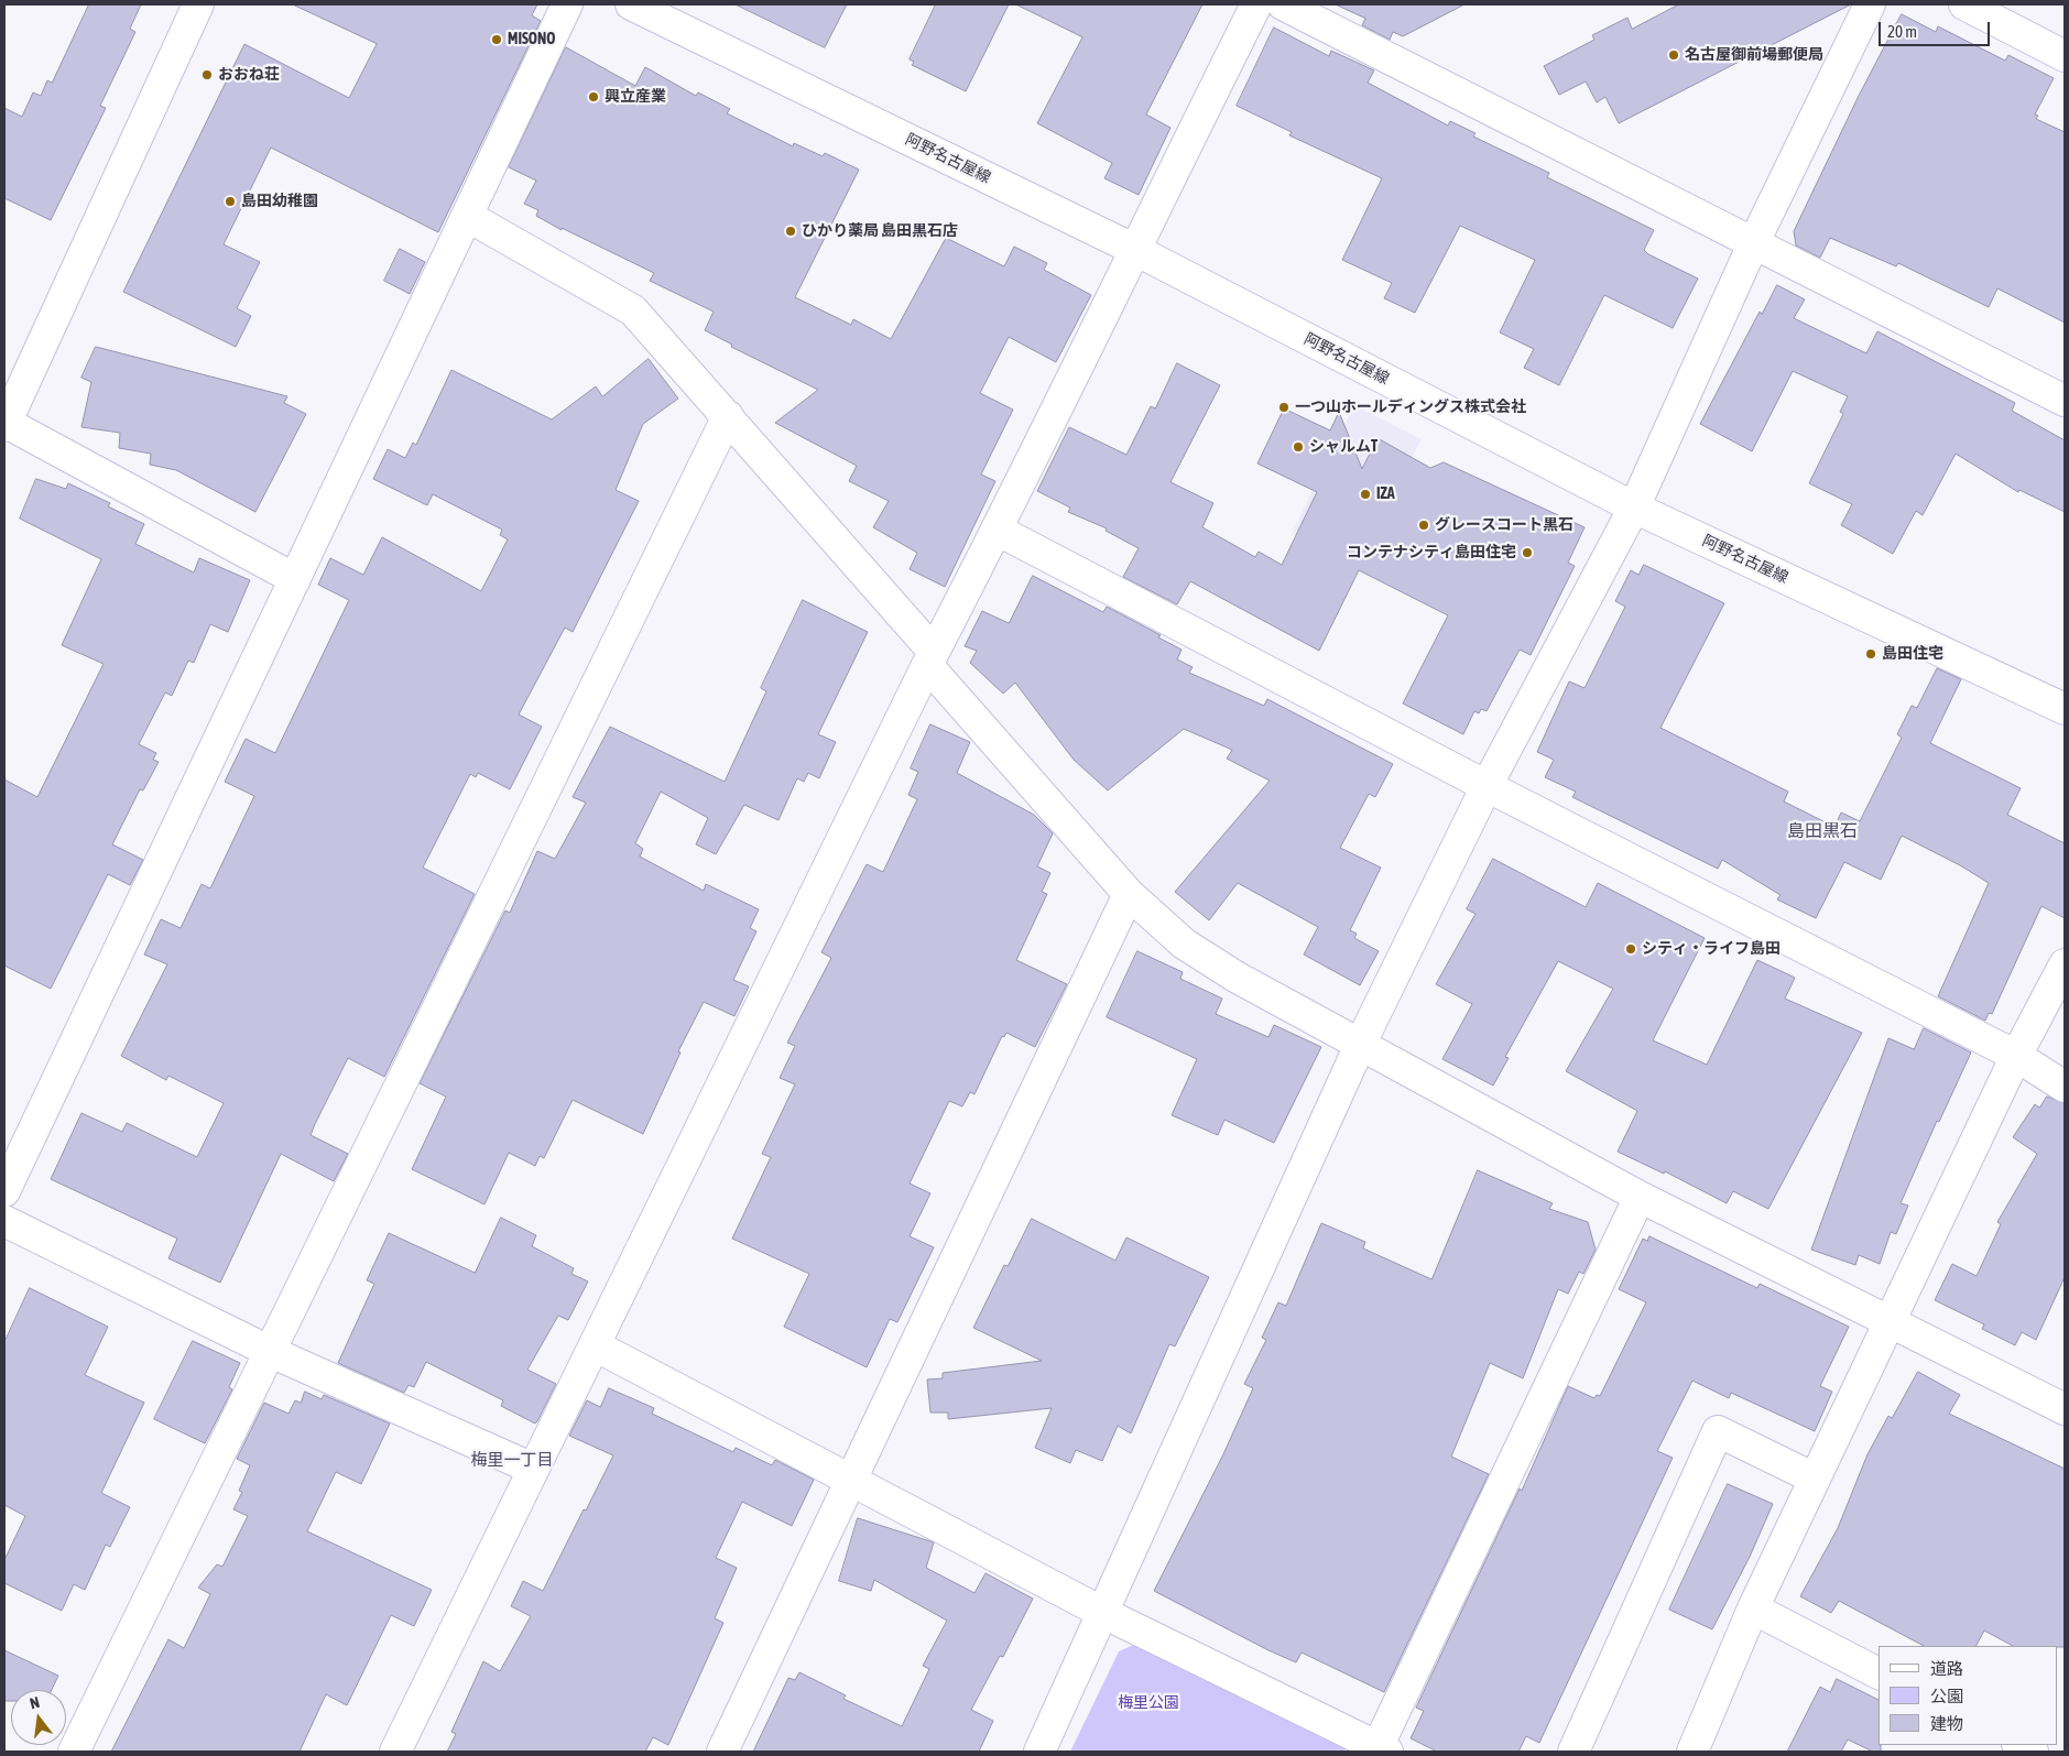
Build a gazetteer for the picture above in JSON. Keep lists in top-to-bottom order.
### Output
{
  "streets": {
    "street": ["阿野名古屋線"]
  },
  "districts": ["島田黒石", "梅里一丁目"],
  "parks": ["梅里公園"],
  "places": [
    "MISONO",
    "名古屋御前場郵便局",
    "おおね荘",
    "興立産業",
    "島田幼稚園",
    "ひかり薬局 島田黒石店",
    "一つ山ホールディングス株式会社",
    "シャルムT",
    "IZA",
    "グレースコート黒石",
    "コンテナシティ島田住宅",
    "島田住宅",
    "シティ・ライフ島田"
  ],
  "legend": ["道路", "公園", "建物"],
  "scale_bar": "20 m",
  "north": "top"
}
